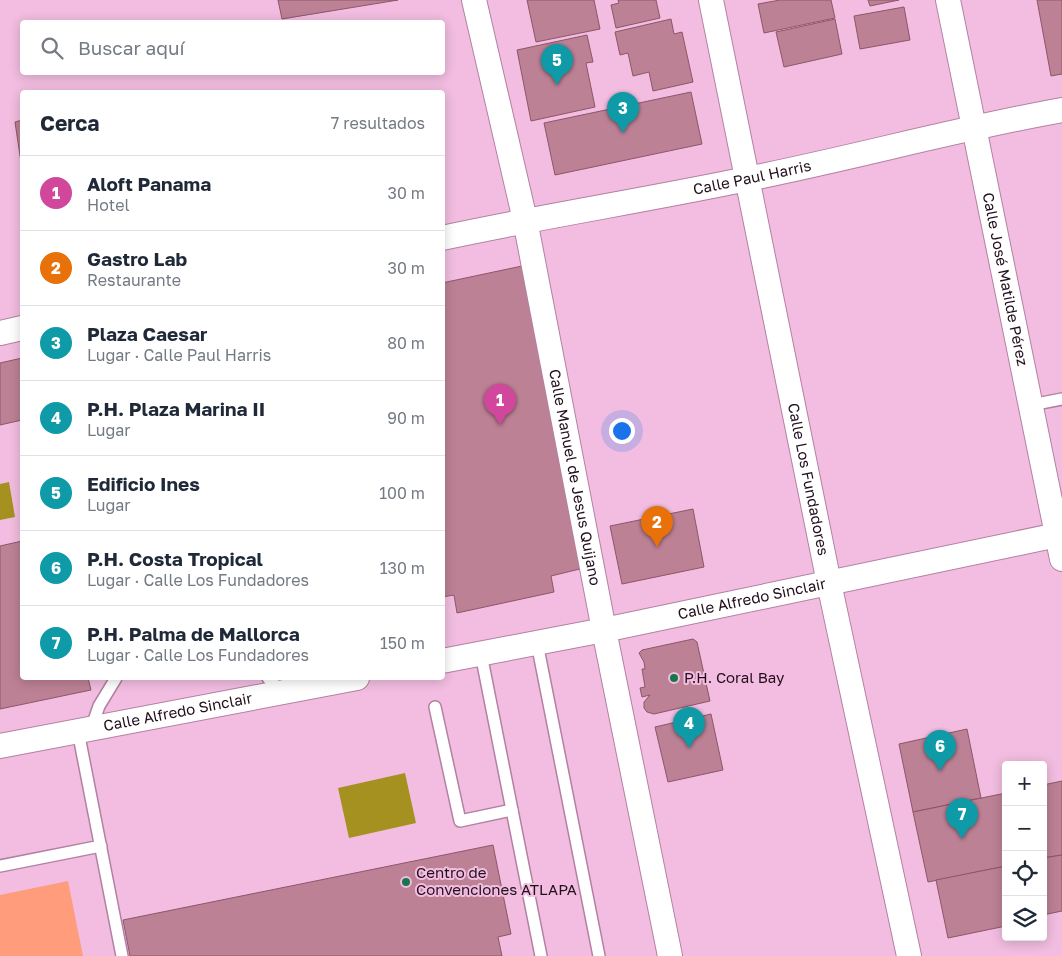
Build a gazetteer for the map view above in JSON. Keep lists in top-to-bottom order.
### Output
{
  "streets": {
    "street": [
      "Calle Paul Harris",
      "Calle José Matilde Pérez",
      "Calle Manuel de Jesus Quijano",
      "Calle Los Fundadores",
      "Calle Alfredo Sinclair"
    ]
  },
  "crossings": [
    ["Calle Paul Harris", "Calle José Matilde Pérez"],
    ["Calle Paul Harris", "Calle Manuel de Jesus Quijano"],
    ["Calle Paul Harris", "Calle Los Fundadores"],
    ["Calle José Matilde Pérez", "Calle Alfredo Sinclair"],
    ["Calle Manuel de Jesus Quijano", "Calle Alfredo Sinclair"],
    ["Calle Los Fundadores", "Calle Alfredo Sinclair"]
  ],
  "places": ["P.H. Coral Bay", "Centro de Convenciones ATLAPA"],
  "page": {
    "search": "Buscar aquí",
    "pins": [
      "5",
      "3",
      "1",
      "2",
      "4",
      "6",
      "7"
    ],
    "heading": ["Cerca", "7 resultados"],
    "list": [
      {
        "mark": "1",
        "name": "Aloft Panama",
        "note": "Hotel",
        "value": "30 m"
      },
      {
        "mark": "2",
        "name": "Gastro Lab",
        "note": "Restaurante",
        "value": "30 m"
      },
      {
        "mark": "3",
        "name": "Plaza Caesar",
        "note": "Lugar · Calle Paul Harris",
        "value": "80 m"
      },
      {
        "mark": "4",
        "name": "P.H. Plaza Marina II",
        "note": "Lugar",
        "value": "90 m"
      },
      {
        "mark": "5",
        "name": "Edificio Ines",
        "note": "Lugar",
        "value": "100 m"
      },
      {
        "mark": "6",
        "name": "P.H. Costa Tropical",
        "note": "Lugar · Calle Los Fundadores",
        "value": "130 m"
      },
      {
        "mark": "7",
        "name": "P.H. Palma de Mallorca",
        "note": "Lugar · Calle Los Fundadores",
        "value": "150 m"
      }
    ],
    "map_buttons": ["+", "−"]
  }
}
